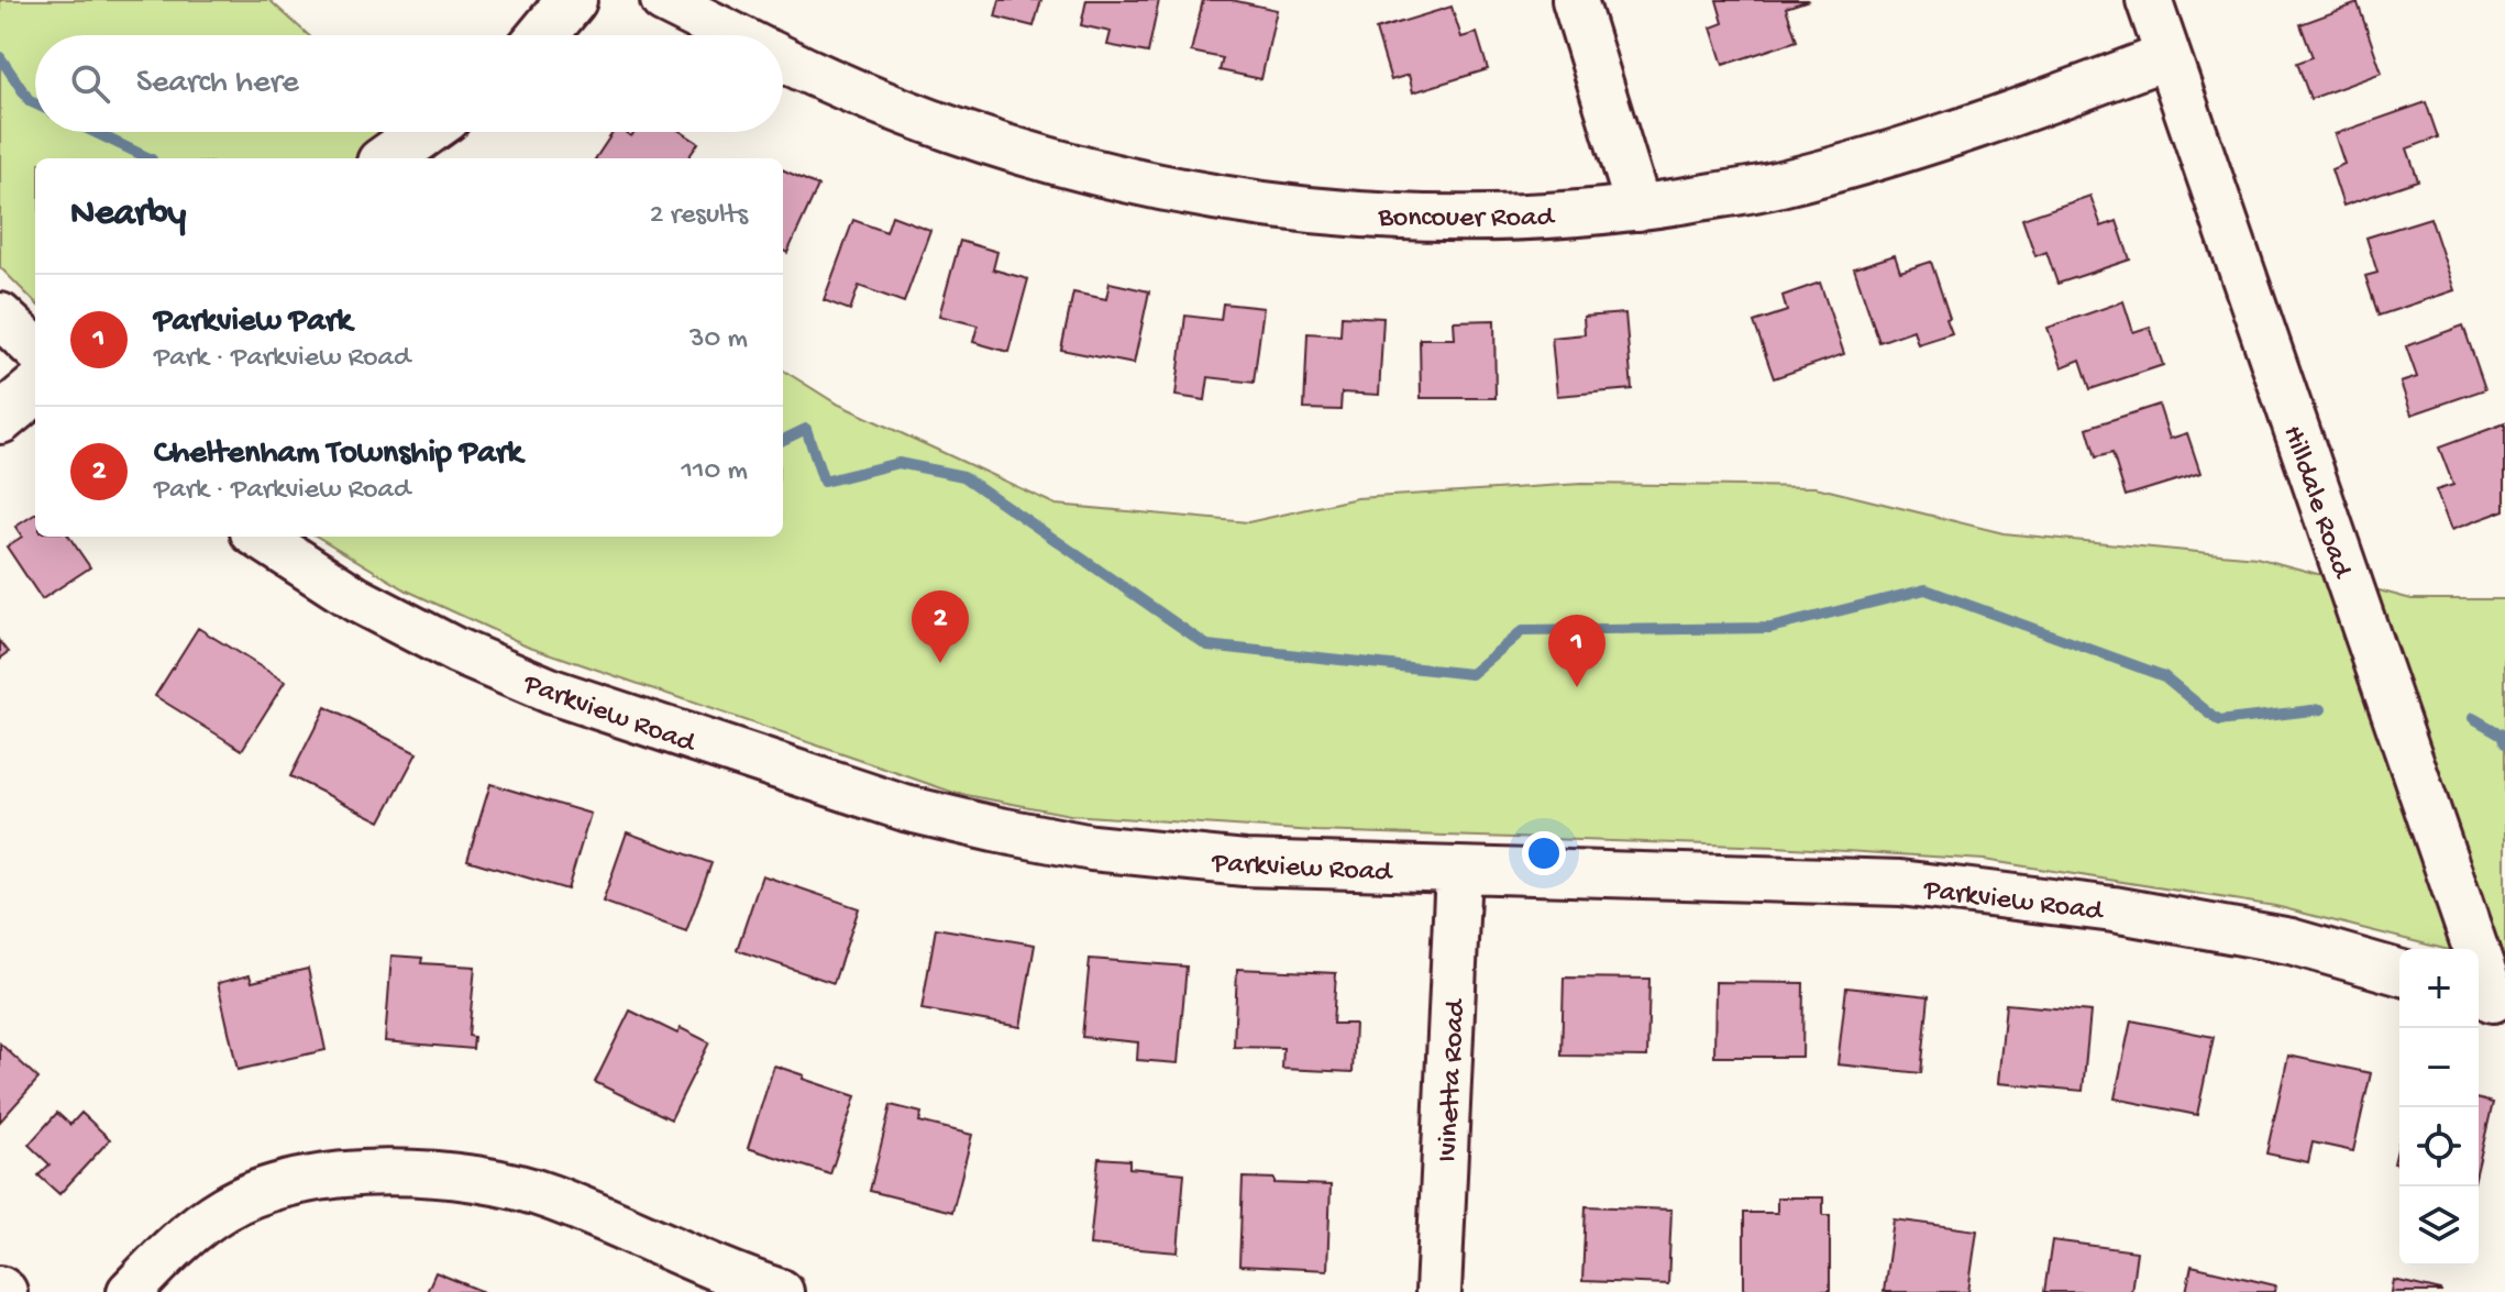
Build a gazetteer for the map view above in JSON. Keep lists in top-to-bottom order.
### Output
{
  "streets": {
    "street": [
      "Boncouer Road",
      "Hilldale Road",
      "Parkview Road",
      "Ivinetta Road"
    ]
  },
  "crossings": [
    ["Boncouer Road", "Hilldale Road"],
    ["Parkview Road", "Ivinetta Road"]
  ],
  "page": {
    "search": "Search here",
    "heading": ["Nearby", "2 results"],
    "list": [
      {
        "mark": "1",
        "name": "Parkview Park",
        "note": "Park · Parkview Road",
        "value": "30 m"
      },
      {
        "mark": "2",
        "name": "Cheltenham Township Park",
        "note": "Park · Parkview Road",
        "value": "110 m"
      }
    ],
    "pins": ["2", "1"],
    "map_buttons": ["+", "−"]
  }
}
